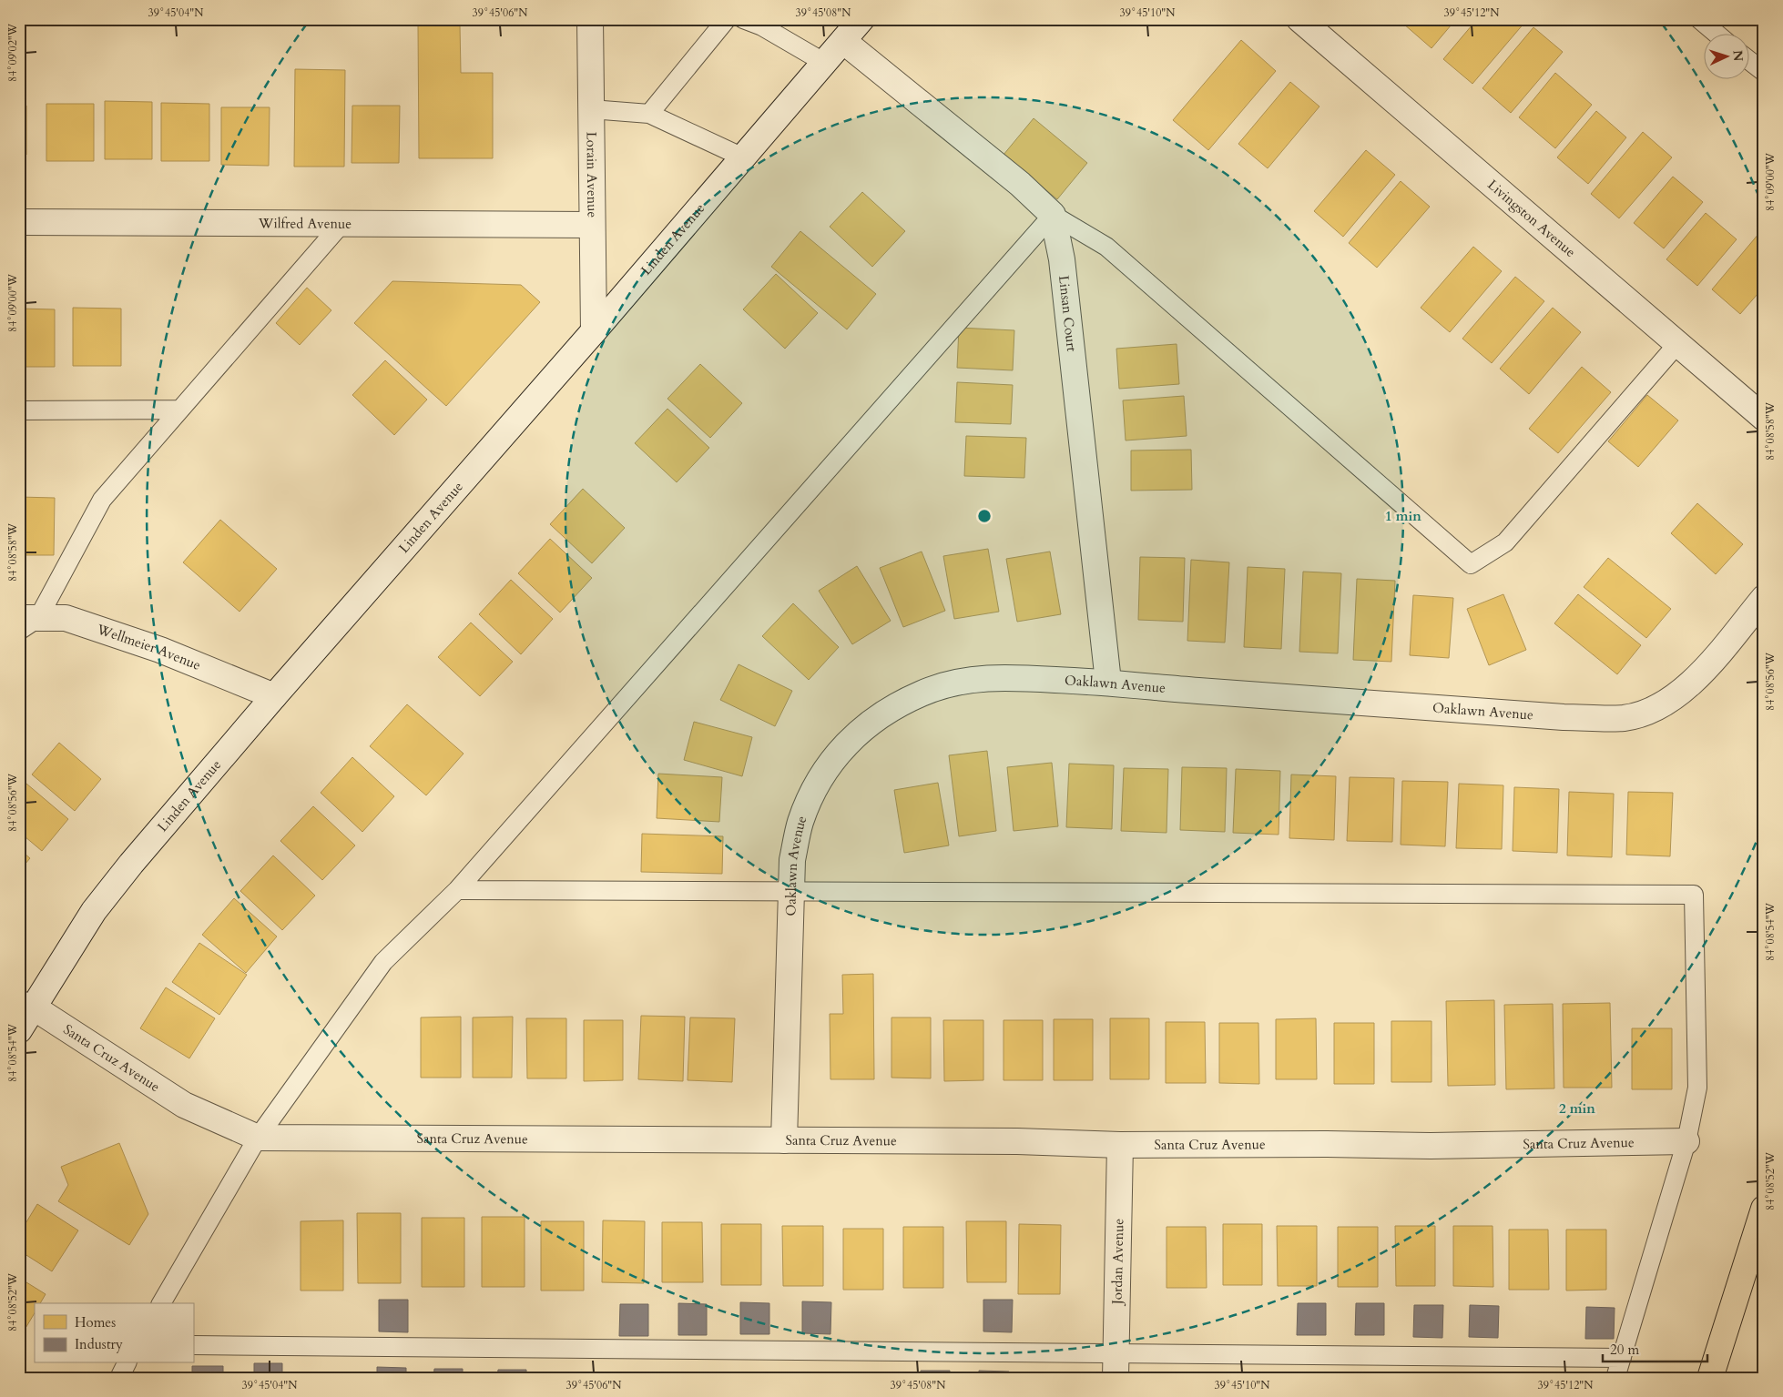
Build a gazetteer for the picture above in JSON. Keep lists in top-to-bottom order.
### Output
{
  "streets": {
    "street": [
      "Lorain Avenue",
      "Livingston Avenue",
      "Wilfred Avenue",
      "Linden Avenue",
      "Linsan Court",
      "Wellmeier Avenue",
      "Oaklawn Avenue",
      "Santa Cruz Avenue",
      "Jordan Avenue"
    ]
  },
  "crossings": [
    ["Lorain Avenue", "Wilfred Avenue"],
    ["Lorain Avenue", "Linden Avenue"],
    ["Linden Avenue", "Wellmeier Avenue"],
    ["Linden Avenue", "Santa Cruz Avenue"],
    ["Linsan Court", "Oaklawn Avenue"],
    ["Oaklawn Avenue", "Santa Cruz Avenue"],
    ["Santa Cruz Avenue", "Jordan Avenue"]
  ],
  "legend": ["Homes", "Industry"],
  "scale_bar": "20 m",
  "north": "right",
  "coordinates": [
    "39°45'04\"N",
    "39°45'06\"N",
    "39°45'08\"N",
    "39°45'10\"N",
    "39°45'12\"N",
    "84°09'02\"W",
    "84°09'00\"W",
    "84°08'58\"W",
    "84°08'56\"W",
    "84°08'54\"W",
    "84°08'52\"W"
  ],
  "rings": ["1 min", "2 min"]
}
